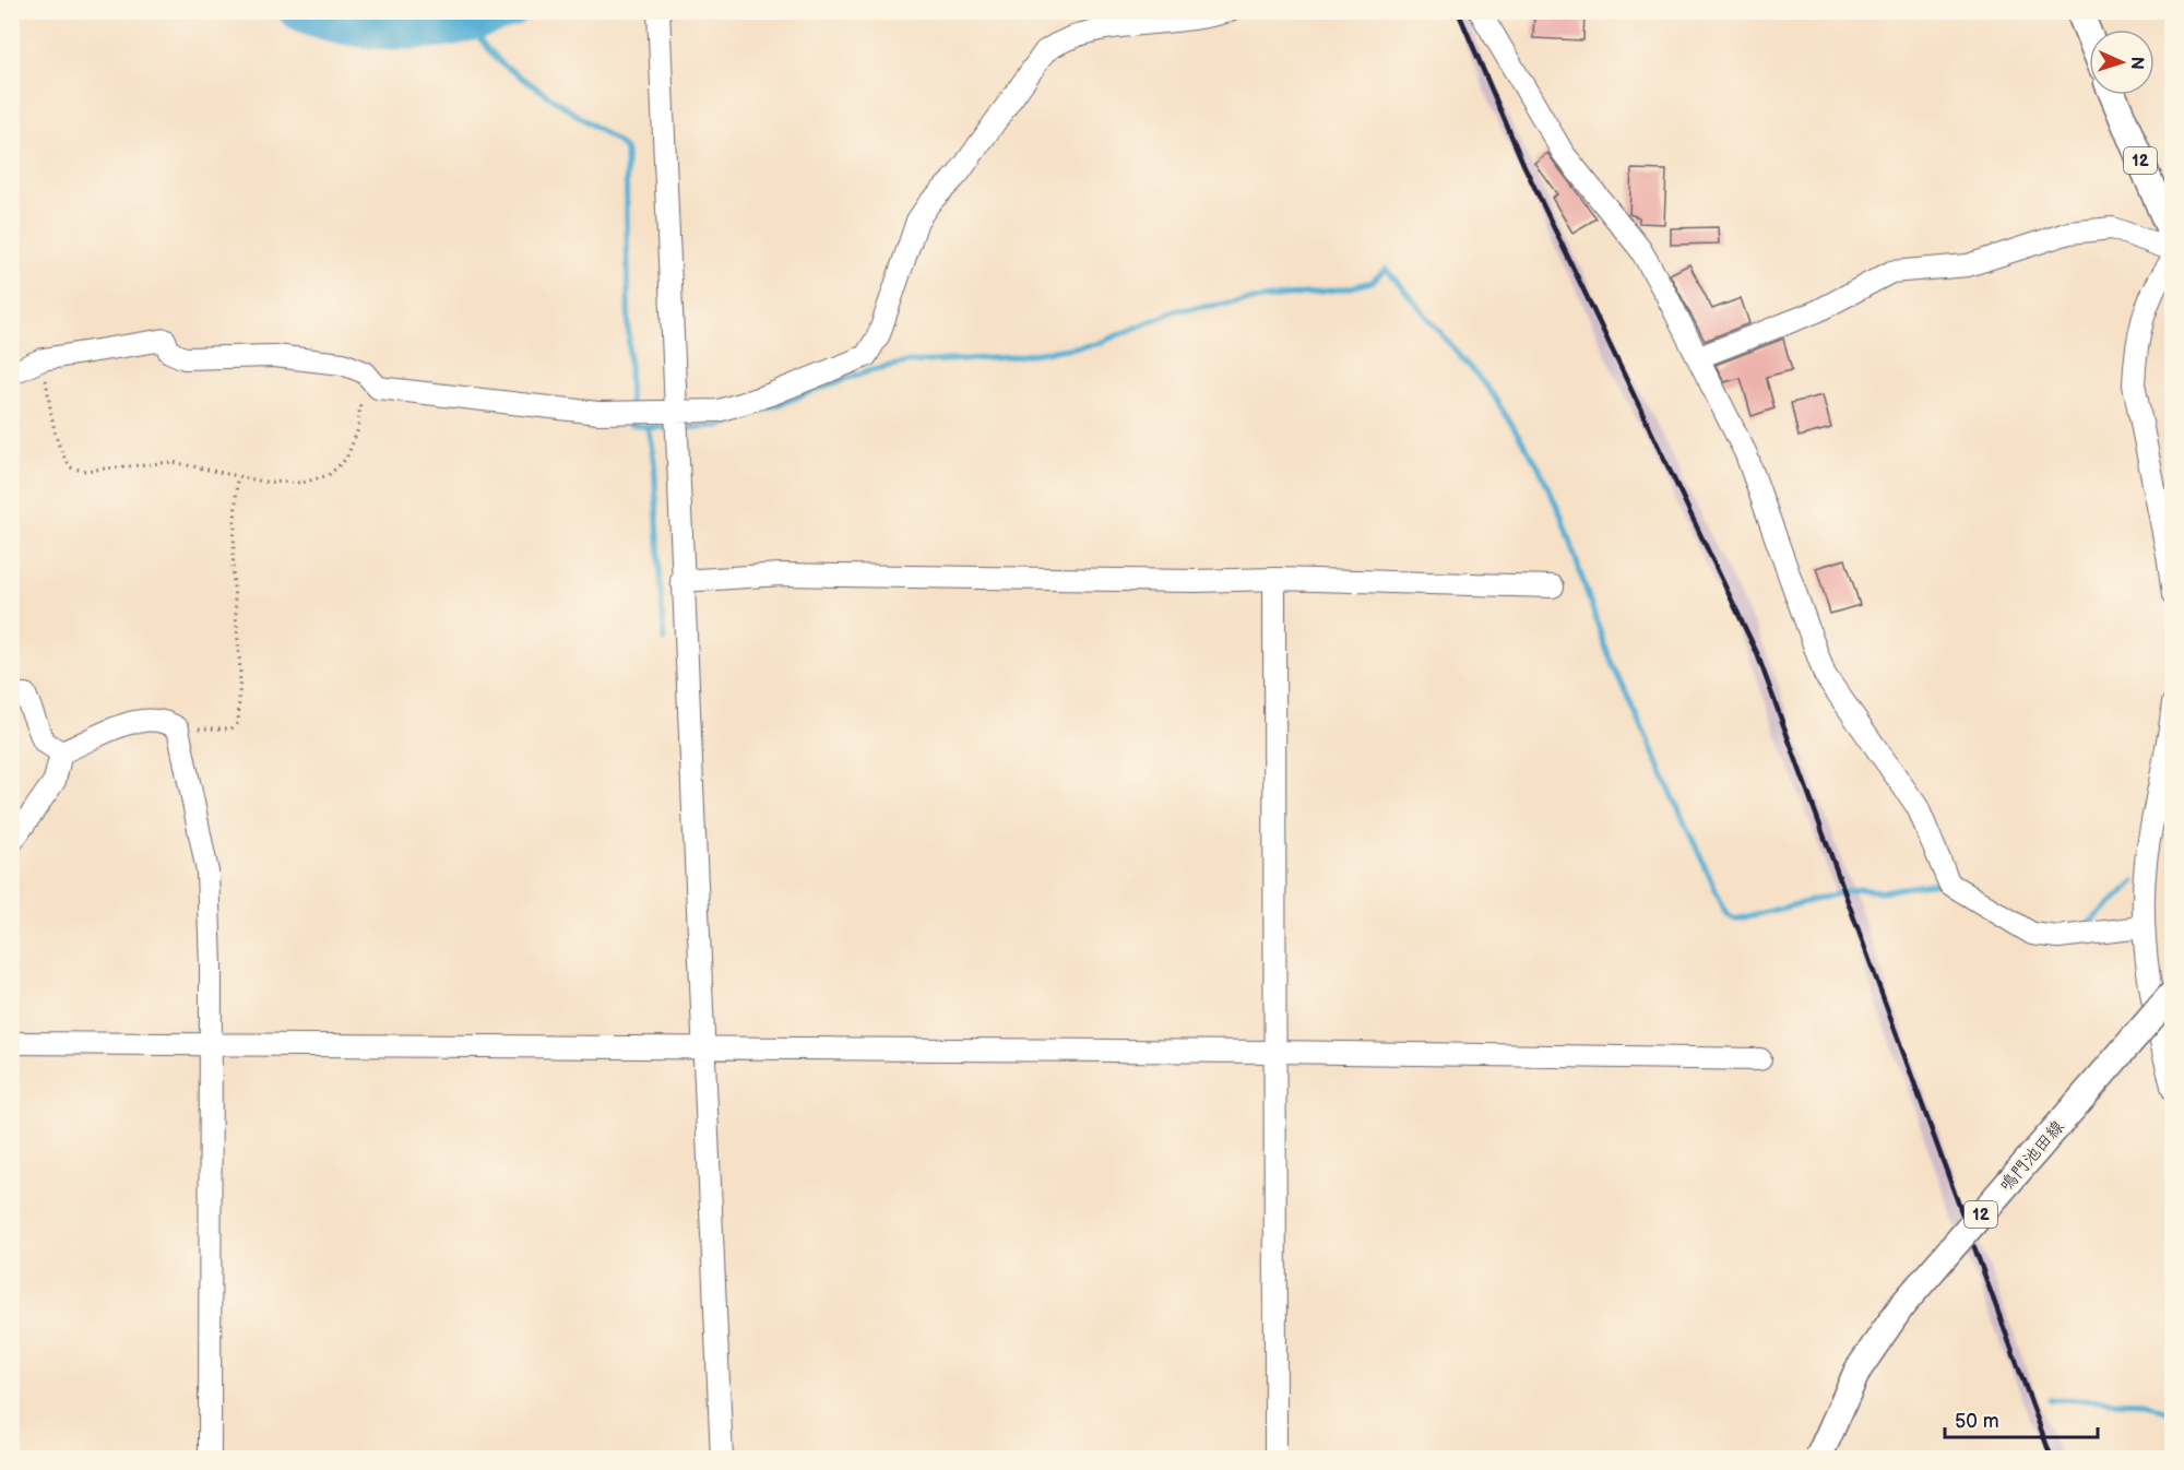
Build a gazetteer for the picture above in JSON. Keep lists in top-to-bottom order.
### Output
{
  "streets": {
    "main road": ["12", "鳴門池田線"]
  },
  "scale_bar": "50 m",
  "north": "right"
}
